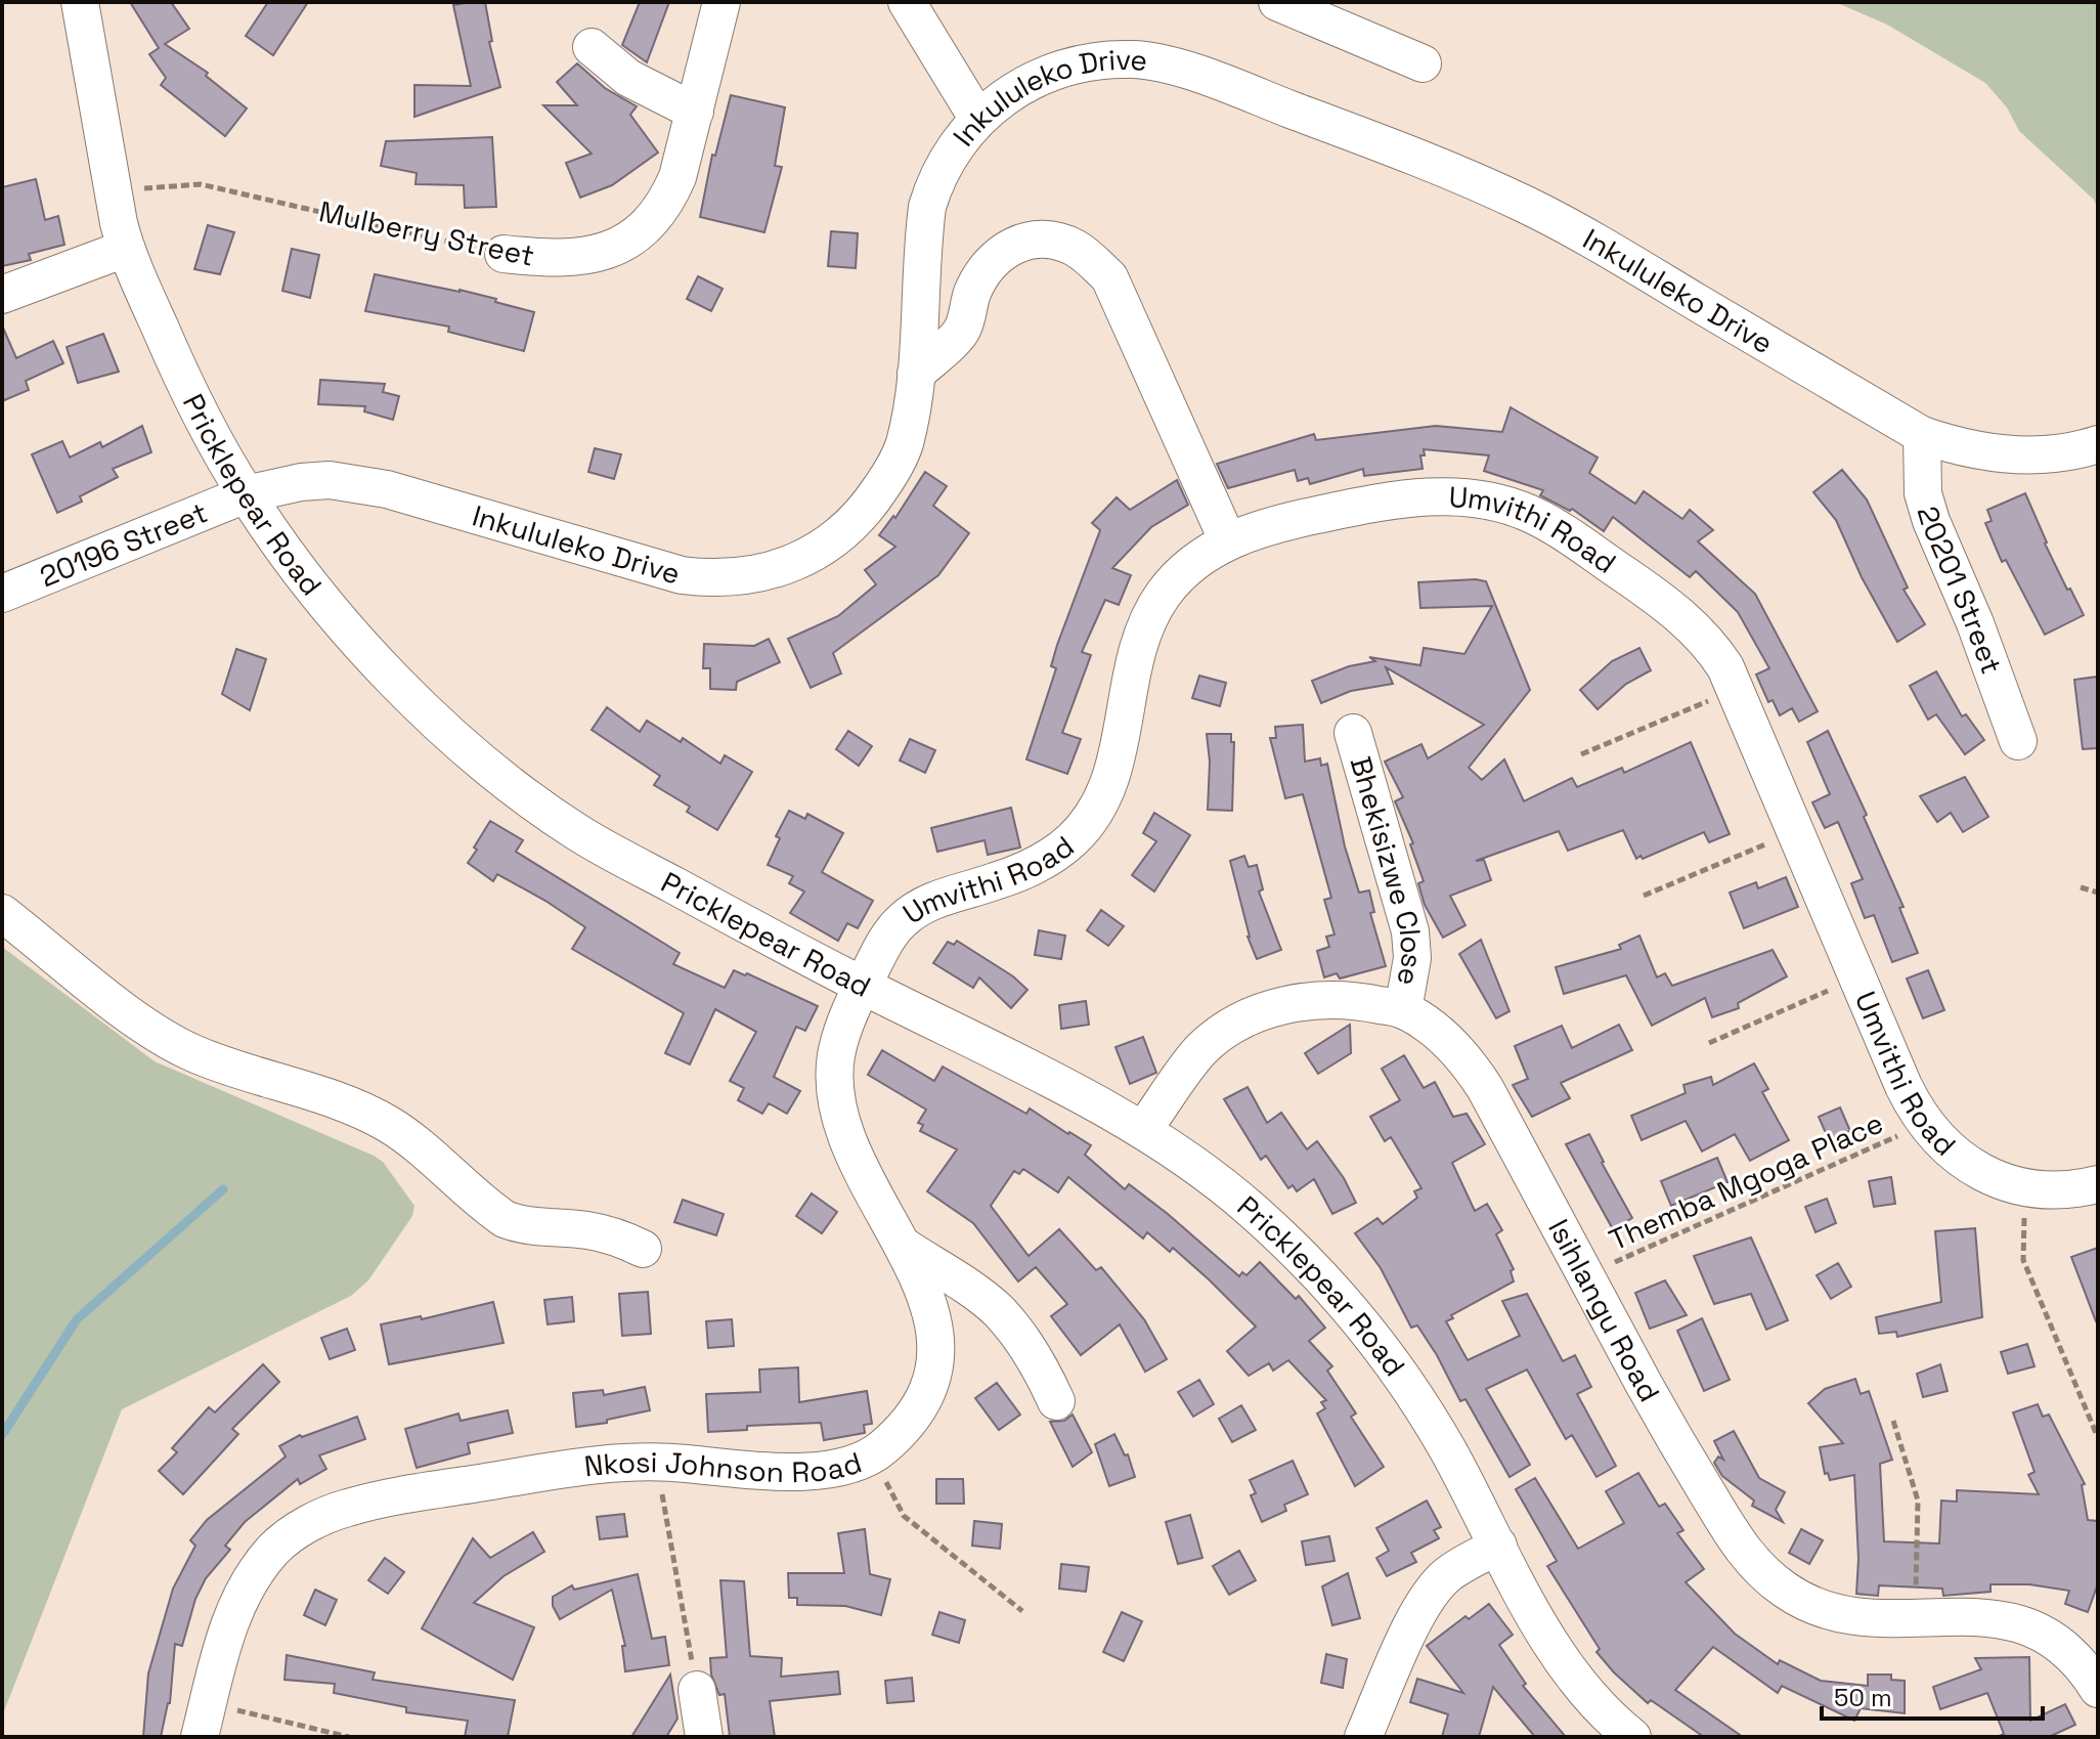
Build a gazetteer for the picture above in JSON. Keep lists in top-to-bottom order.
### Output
{
  "streets": {
    "street": [
      "Inkululeko Drive",
      "Mulberry Street",
      "Pricklepear Road",
      "Umvithi Road",
      "20196 Street",
      "20201 Street",
      "Bhekisizwe Close",
      "Isihlangu Road",
      "Nkosi Johnson Road"
    ],
    "path": ["Themba Mgoga Place"]
  },
  "crossings": [
    ["Inkululeko Drive", "Pricklepear Road"],
    ["Inkululeko Drive", "20196 Street"],
    ["Inkululeko Drive", "20201 Street"],
    ["Mulberry Street", "Pricklepear Road"],
    ["Pricklepear Road", "Umvithi Road"],
    ["Pricklepear Road", "20196 Street"],
    ["Pricklepear Road", "Isihlangu Road"],
    ["Pricklepear Road", "Nkosi Johnson Road"],
    ["Umvithi Road", "Themba Mgoga Place"],
    ["Umvithi Road", "Nkosi Johnson Road"],
    ["Bhekisizwe Close", "Isihlangu Road"],
    ["Themba Mgoga Place", "Isihlangu Road"]
  ],
  "scale_bar": "50 m"
}
